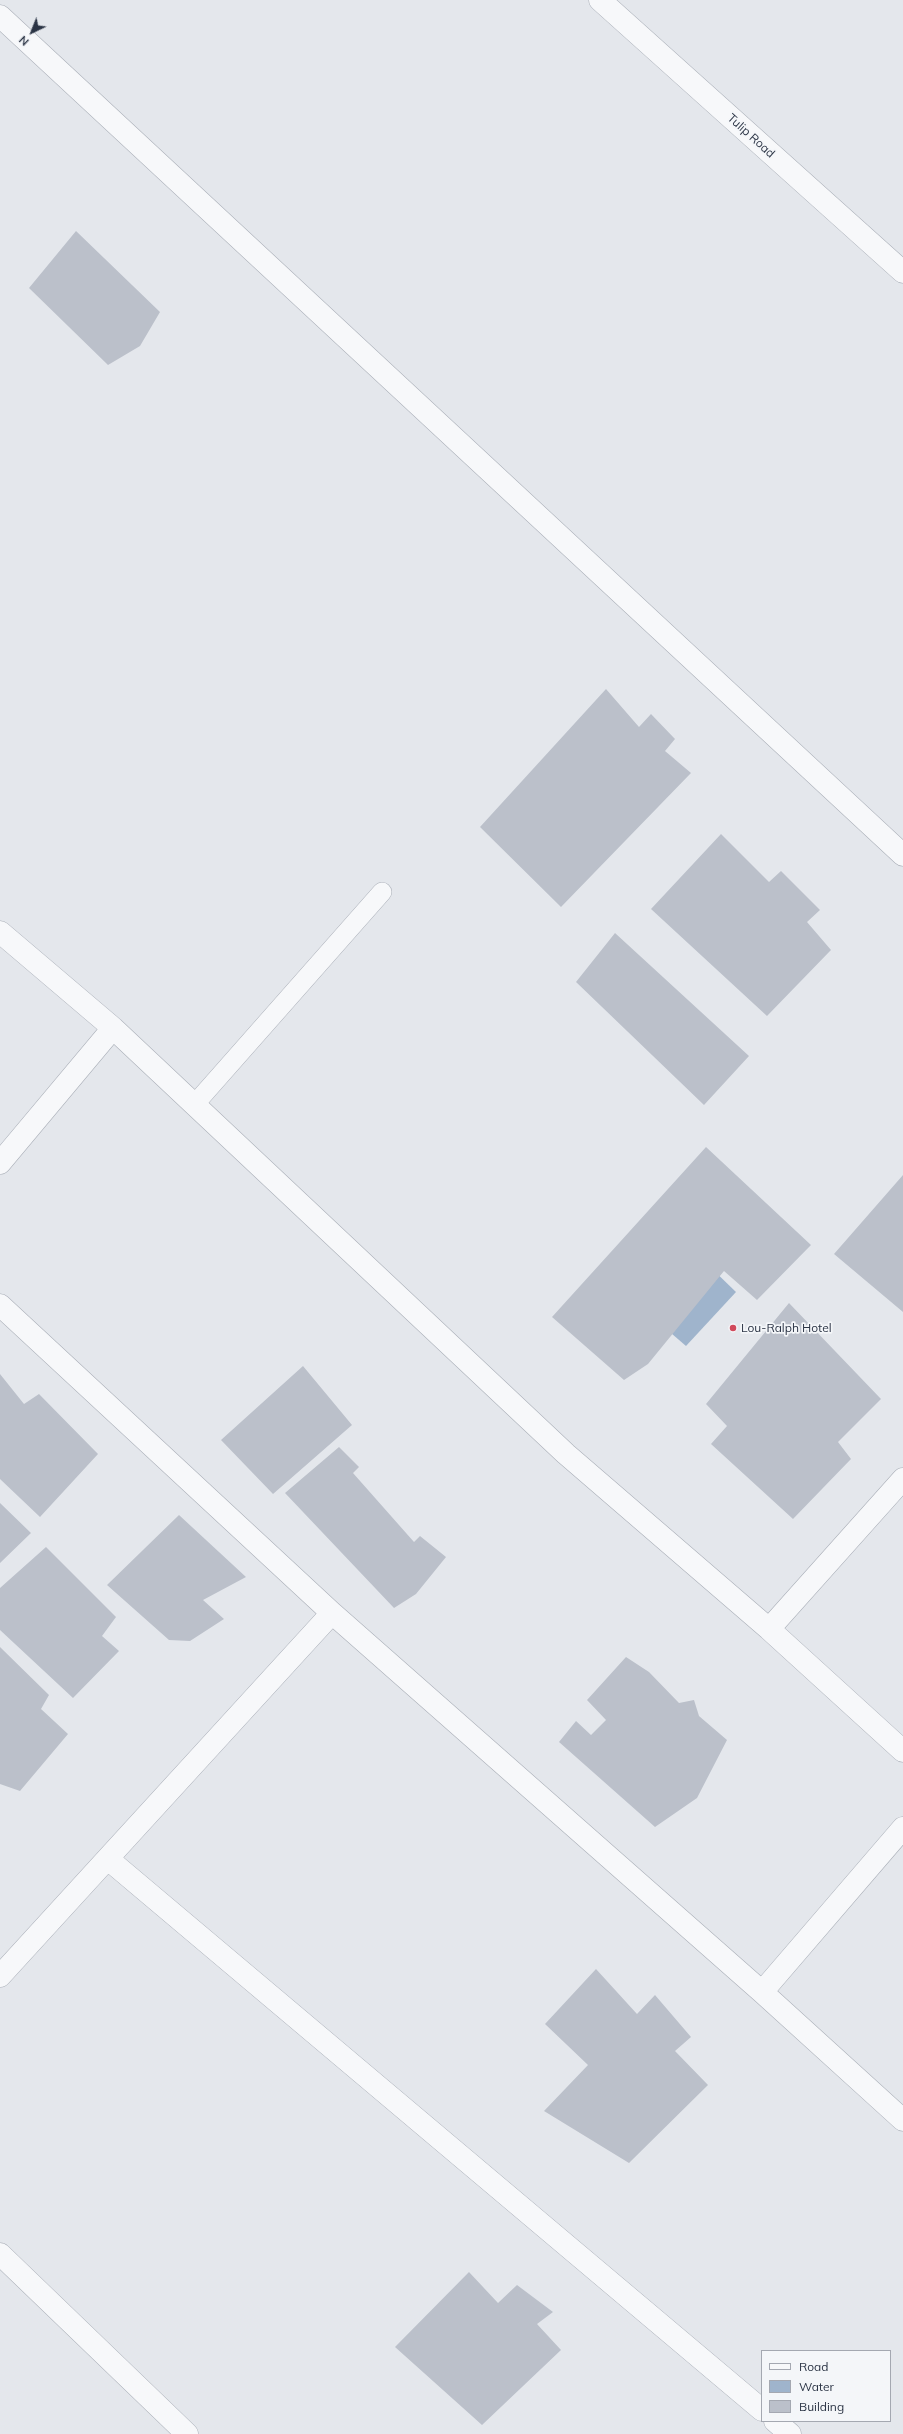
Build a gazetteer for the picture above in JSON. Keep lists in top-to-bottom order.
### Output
{
  "streets": {
    "street": ["Tulip Road"]
  },
  "places": ["Lou-Ralph Hotel"],
  "legend": ["Road", "Water", "Building"],
  "north": "bottom left"
}
